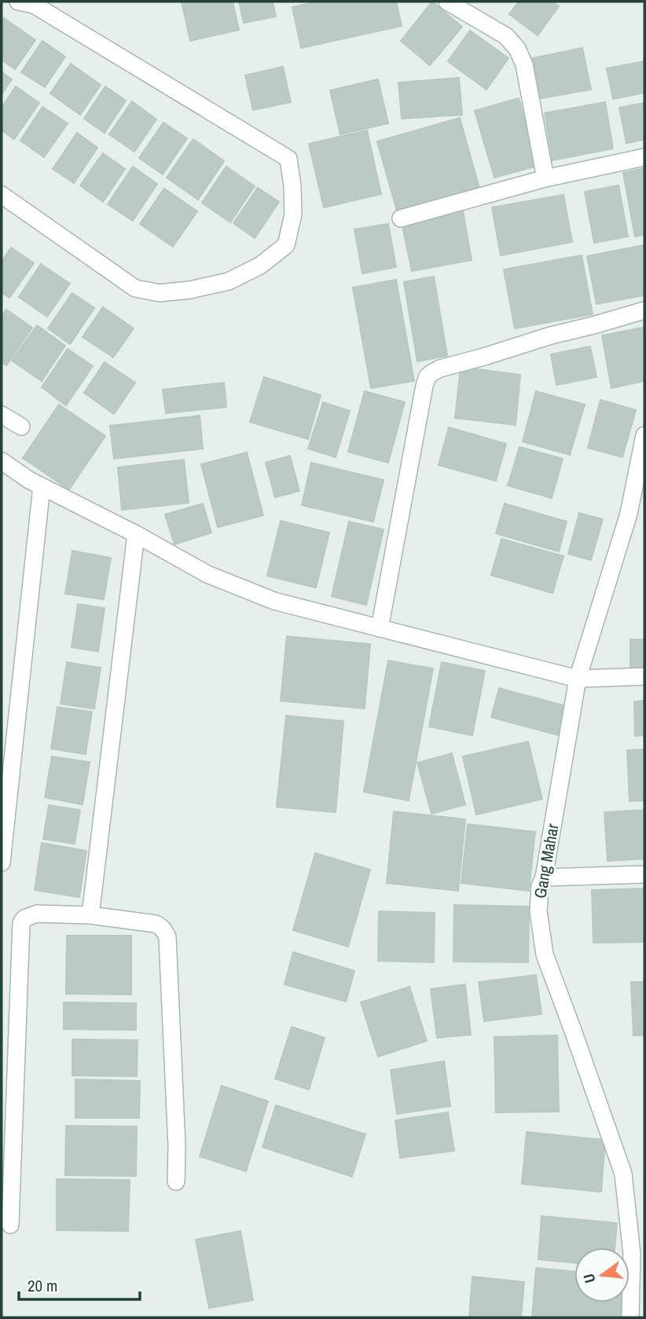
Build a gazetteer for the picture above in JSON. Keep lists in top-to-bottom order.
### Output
{
  "streets": {
    "street": ["Gang Mahar"]
  },
  "scale_bar": "20 m",
  "north": "left"
}
